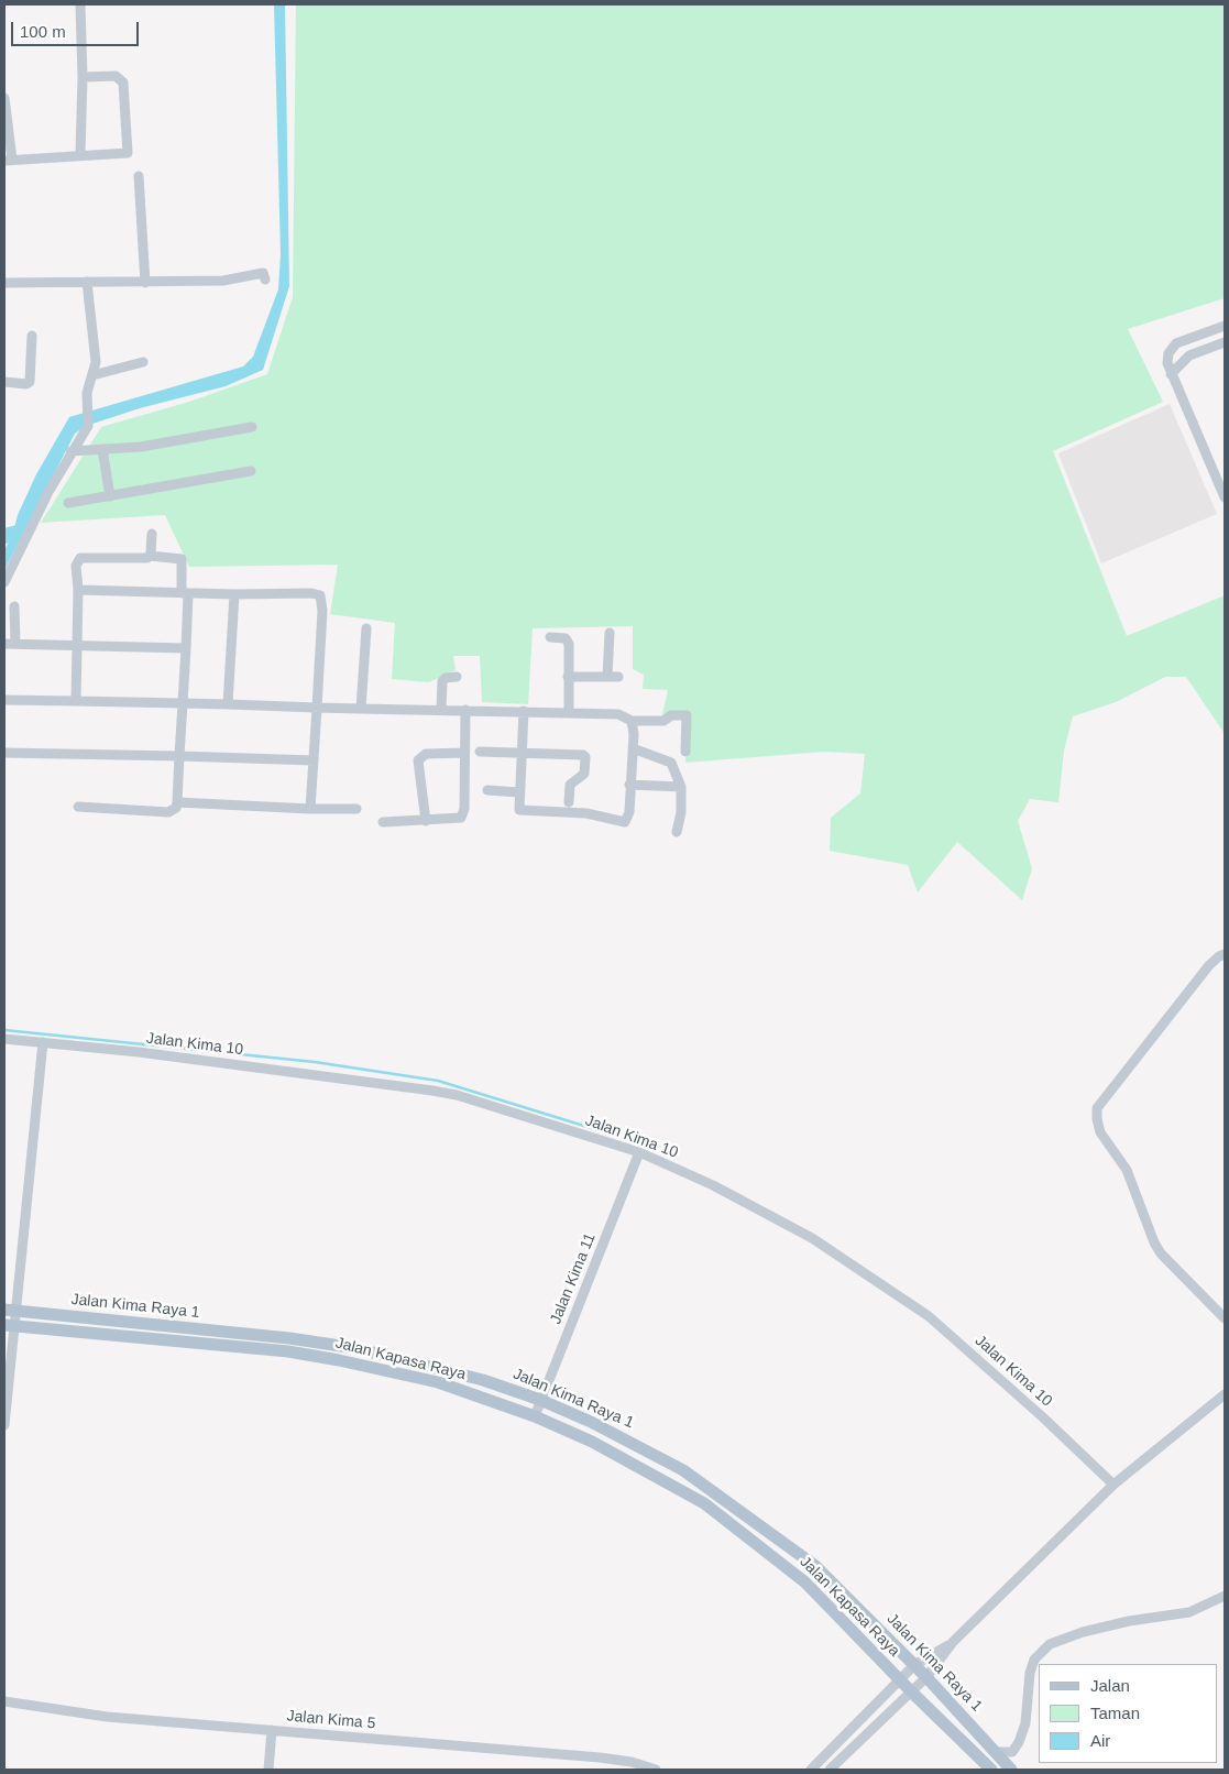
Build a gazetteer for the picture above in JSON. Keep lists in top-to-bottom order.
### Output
{
  "streets": {
    "main road": ["Jalan Kima Raya 1", "Jalan Kapasa Raya"],
    "street": ["Jalan Kima 10", "Jalan Kima 11", "Jalan Kima 5"]
  },
  "crossings": [
    ["Jalan Kima 10", "Jalan Kima 11"],
    ["Jalan Kima 11", "Jalan Kima Raya 1"],
    ["Jalan Kima 11", "Jalan Kapasa Raya"]
  ],
  "legend": ["Jalan", "Taman", "Air"],
  "scale_bar": "100 m"
}
